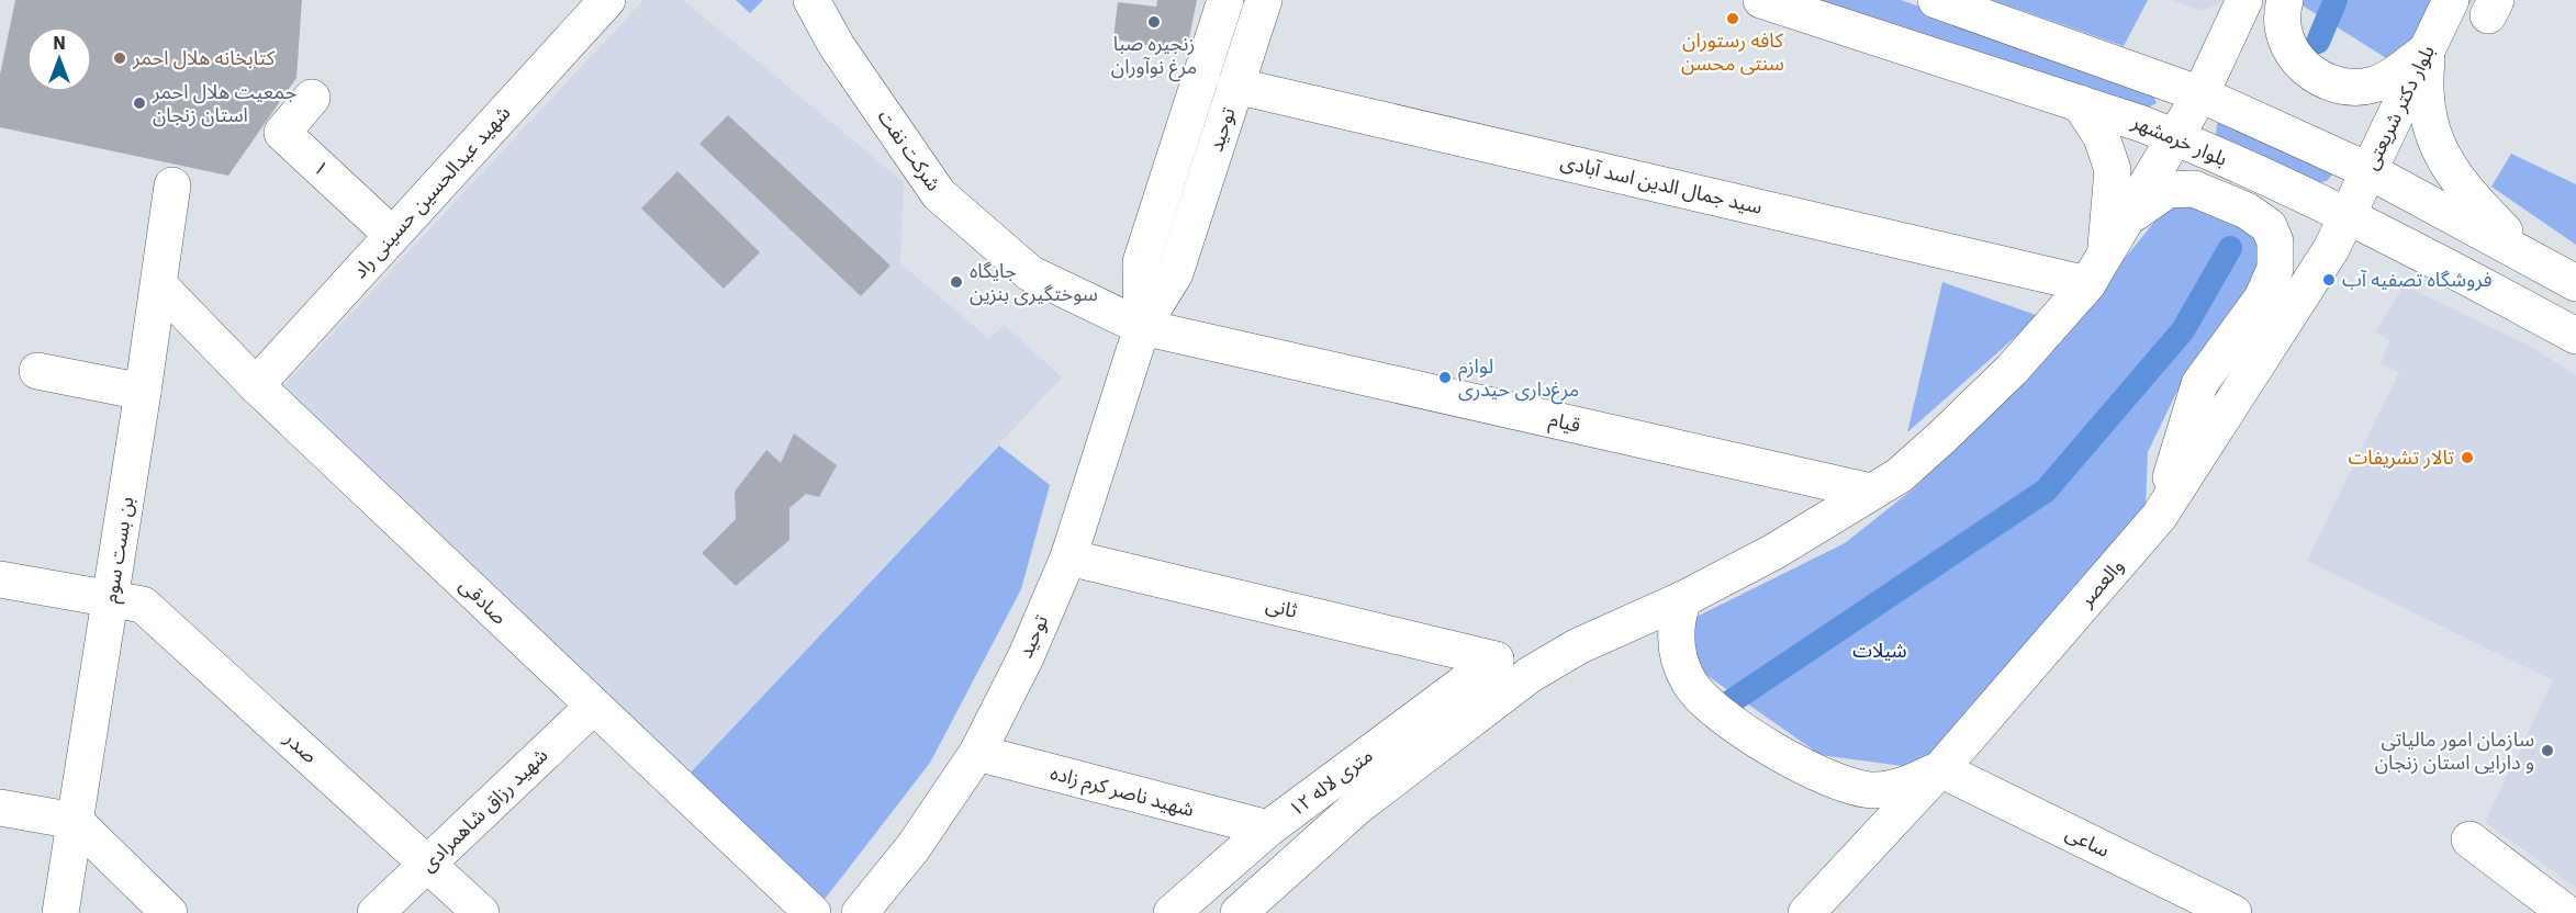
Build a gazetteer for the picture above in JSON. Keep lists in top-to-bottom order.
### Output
{
  "streets": {
    "street": [
      "بلوار دکتر شریعتی",
      "توحید",
      "بلوار خرمشهر",
      "شرکت نفت",
      "۱",
      "سید جمال الدین اسد آبادی",
      "شهید عبدالحسین حسینی راد",
      "قیام",
      "بن بست سوم",
      "والعصر",
      "صادقی",
      "ثانی",
      "صدر",
      "۱۲ متری لاله",
      "شهید ناصر کرم زاده",
      "شهید رزاق شاهمرادی",
      "ساعی"
    ]
  },
  "crossings": [
    ["بلوار دکتر شریعتی", "بلوار خرمشهر"],
    ["بلوار دکتر شریعتی", "والعصر"],
    ["توحید", "شرکت نفت"],
    ["توحید", "سید جمال الدین اسد آبادی"],
    ["توحید", "قیام"],
    ["توحید", "ثانی"],
    ["توحید", "شهید ناصر کرم زاده"],
    ["بلوار خرمشهر", "والعصر"],
    ["شرکت نفت", "قیام"],
    ["۱", "شهید عبدالحسین حسینی راد"],
    ["شهید عبدالحسین حسینی راد", "صادقی"],
    ["بن بست سوم", "صادقی"],
    ["بن بست سوم", "صدر"],
    ["والعصر", "ساعی"],
    ["صادقی", "شهید رزاق شاهمرادی"],
    ["ثانی", "۱۲ متری لاله"],
    ["صدر", "شهید رزاق شاهمرادی"],
    ["۱۲ متری لاله", "شهید ناصر کرم زاده"]
  ],
  "parks": ["شیلات"],
  "places": [
    "کافه رستوران سنتی محسن",
    "زنجیره صبا مرغ نوآوران",
    "کتابخانه هلال احمر",
    "جمعیت هلال احمر استان زنجان",
    "فروشگاه تصفیه آب",
    "جایگاه سوختگیرى بنزین",
    "لوازم مرغ‌داری حیدری",
    "تالار تشریفات",
    "سازمان امور مالیاتی و دارایی استان زنجان"
  ],
  "north": "top"
}
